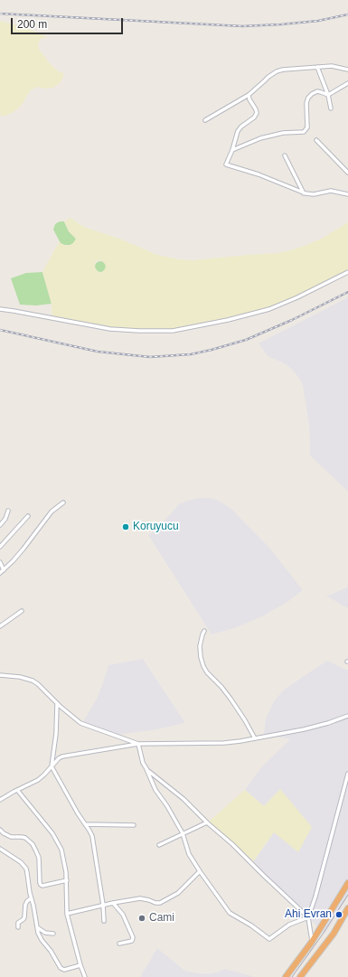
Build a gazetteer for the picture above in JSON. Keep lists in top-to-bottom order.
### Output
{
  "places": ["Koruyucu", "Ahi Evran", "Cami"],
  "scale_bar": "200 m"
}
